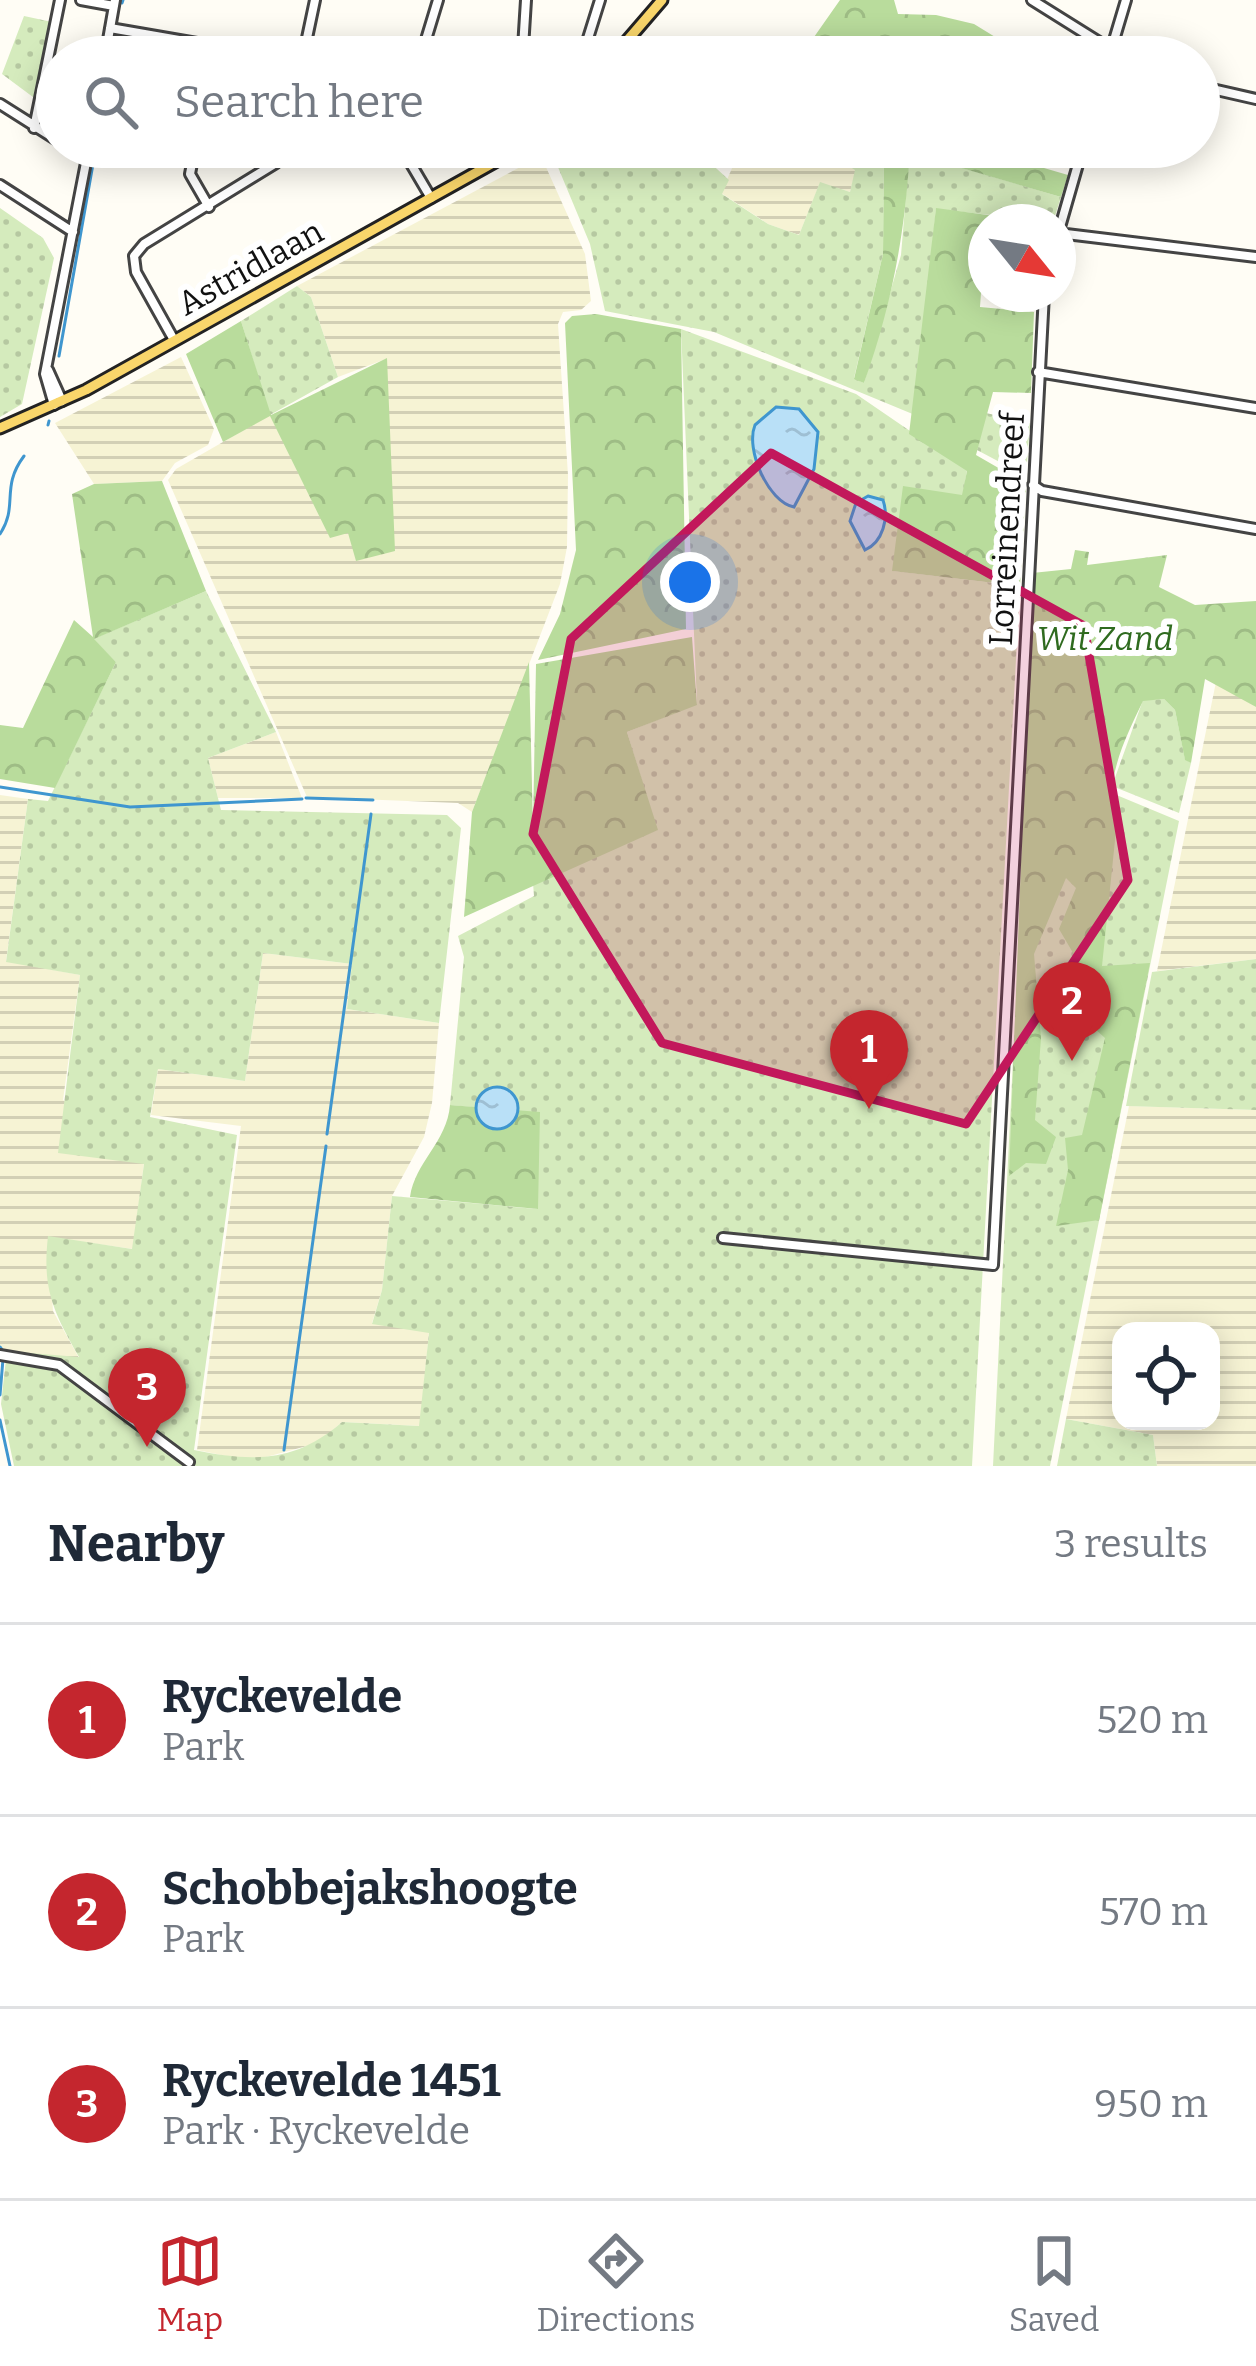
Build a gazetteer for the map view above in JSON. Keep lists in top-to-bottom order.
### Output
{
  "streets": {
    "main road": ["Astridlaan"],
    "street": ["Lorreinendreef"]
  },
  "parks": ["Wit Zand"],
  "north": "bottom right",
  "page": {
    "search": "Search here",
    "pins": ["2", "1", "3"],
    "heading": ["Nearby", "3 results"],
    "list": [
      {
        "mark": "1",
        "name": "Ryckevelde",
        "note": "Park",
        "value": "520 m"
      },
      {
        "mark": "2",
        "name": "Schobbejakshoogte",
        "note": "Park",
        "value": "570 m"
      },
      {
        "mark": "3",
        "name": "Ryckevelde 1451",
        "note": "Park · Ryckevelde",
        "value": "950 m"
      }
    ],
    "nav": ["Map", "Directions", "Saved"]
  }
}
